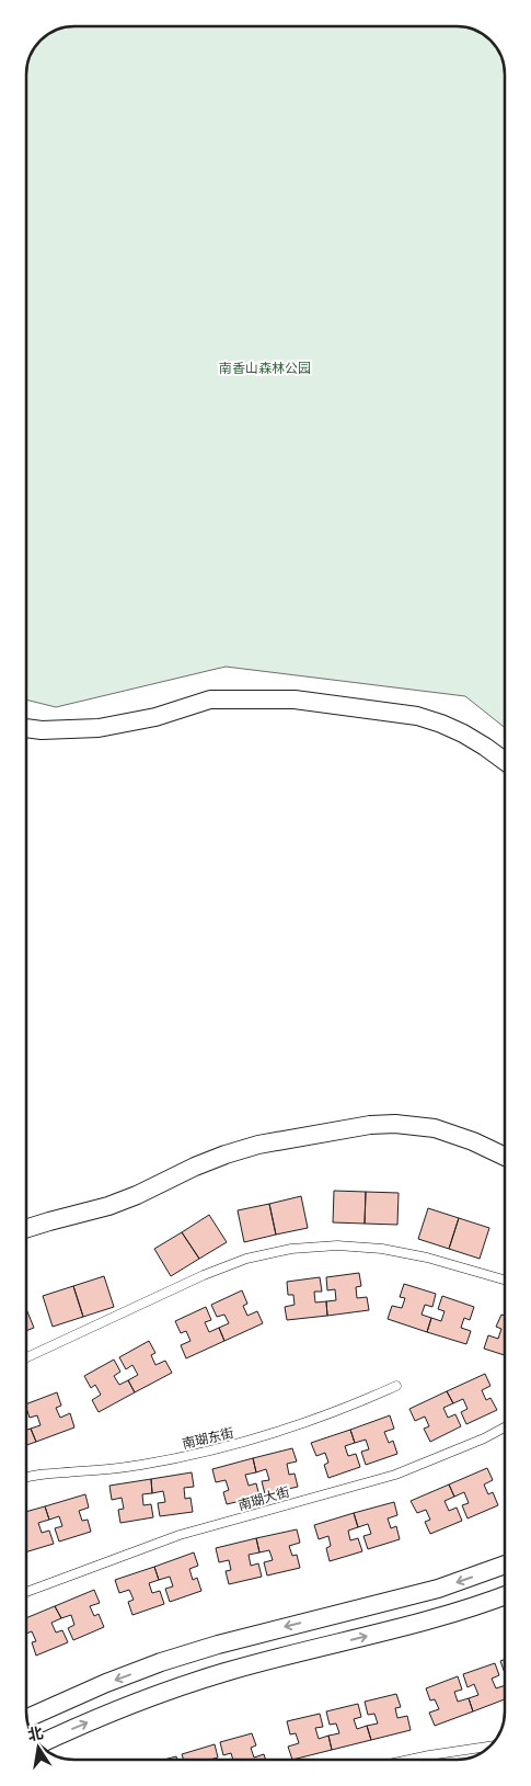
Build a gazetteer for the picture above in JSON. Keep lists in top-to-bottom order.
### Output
{
  "streets": {
    "lane": ["南瑚东街", "南瑚大街"]
  },
  "parks": ["南香山森林公园"],
  "north": "top"
}
